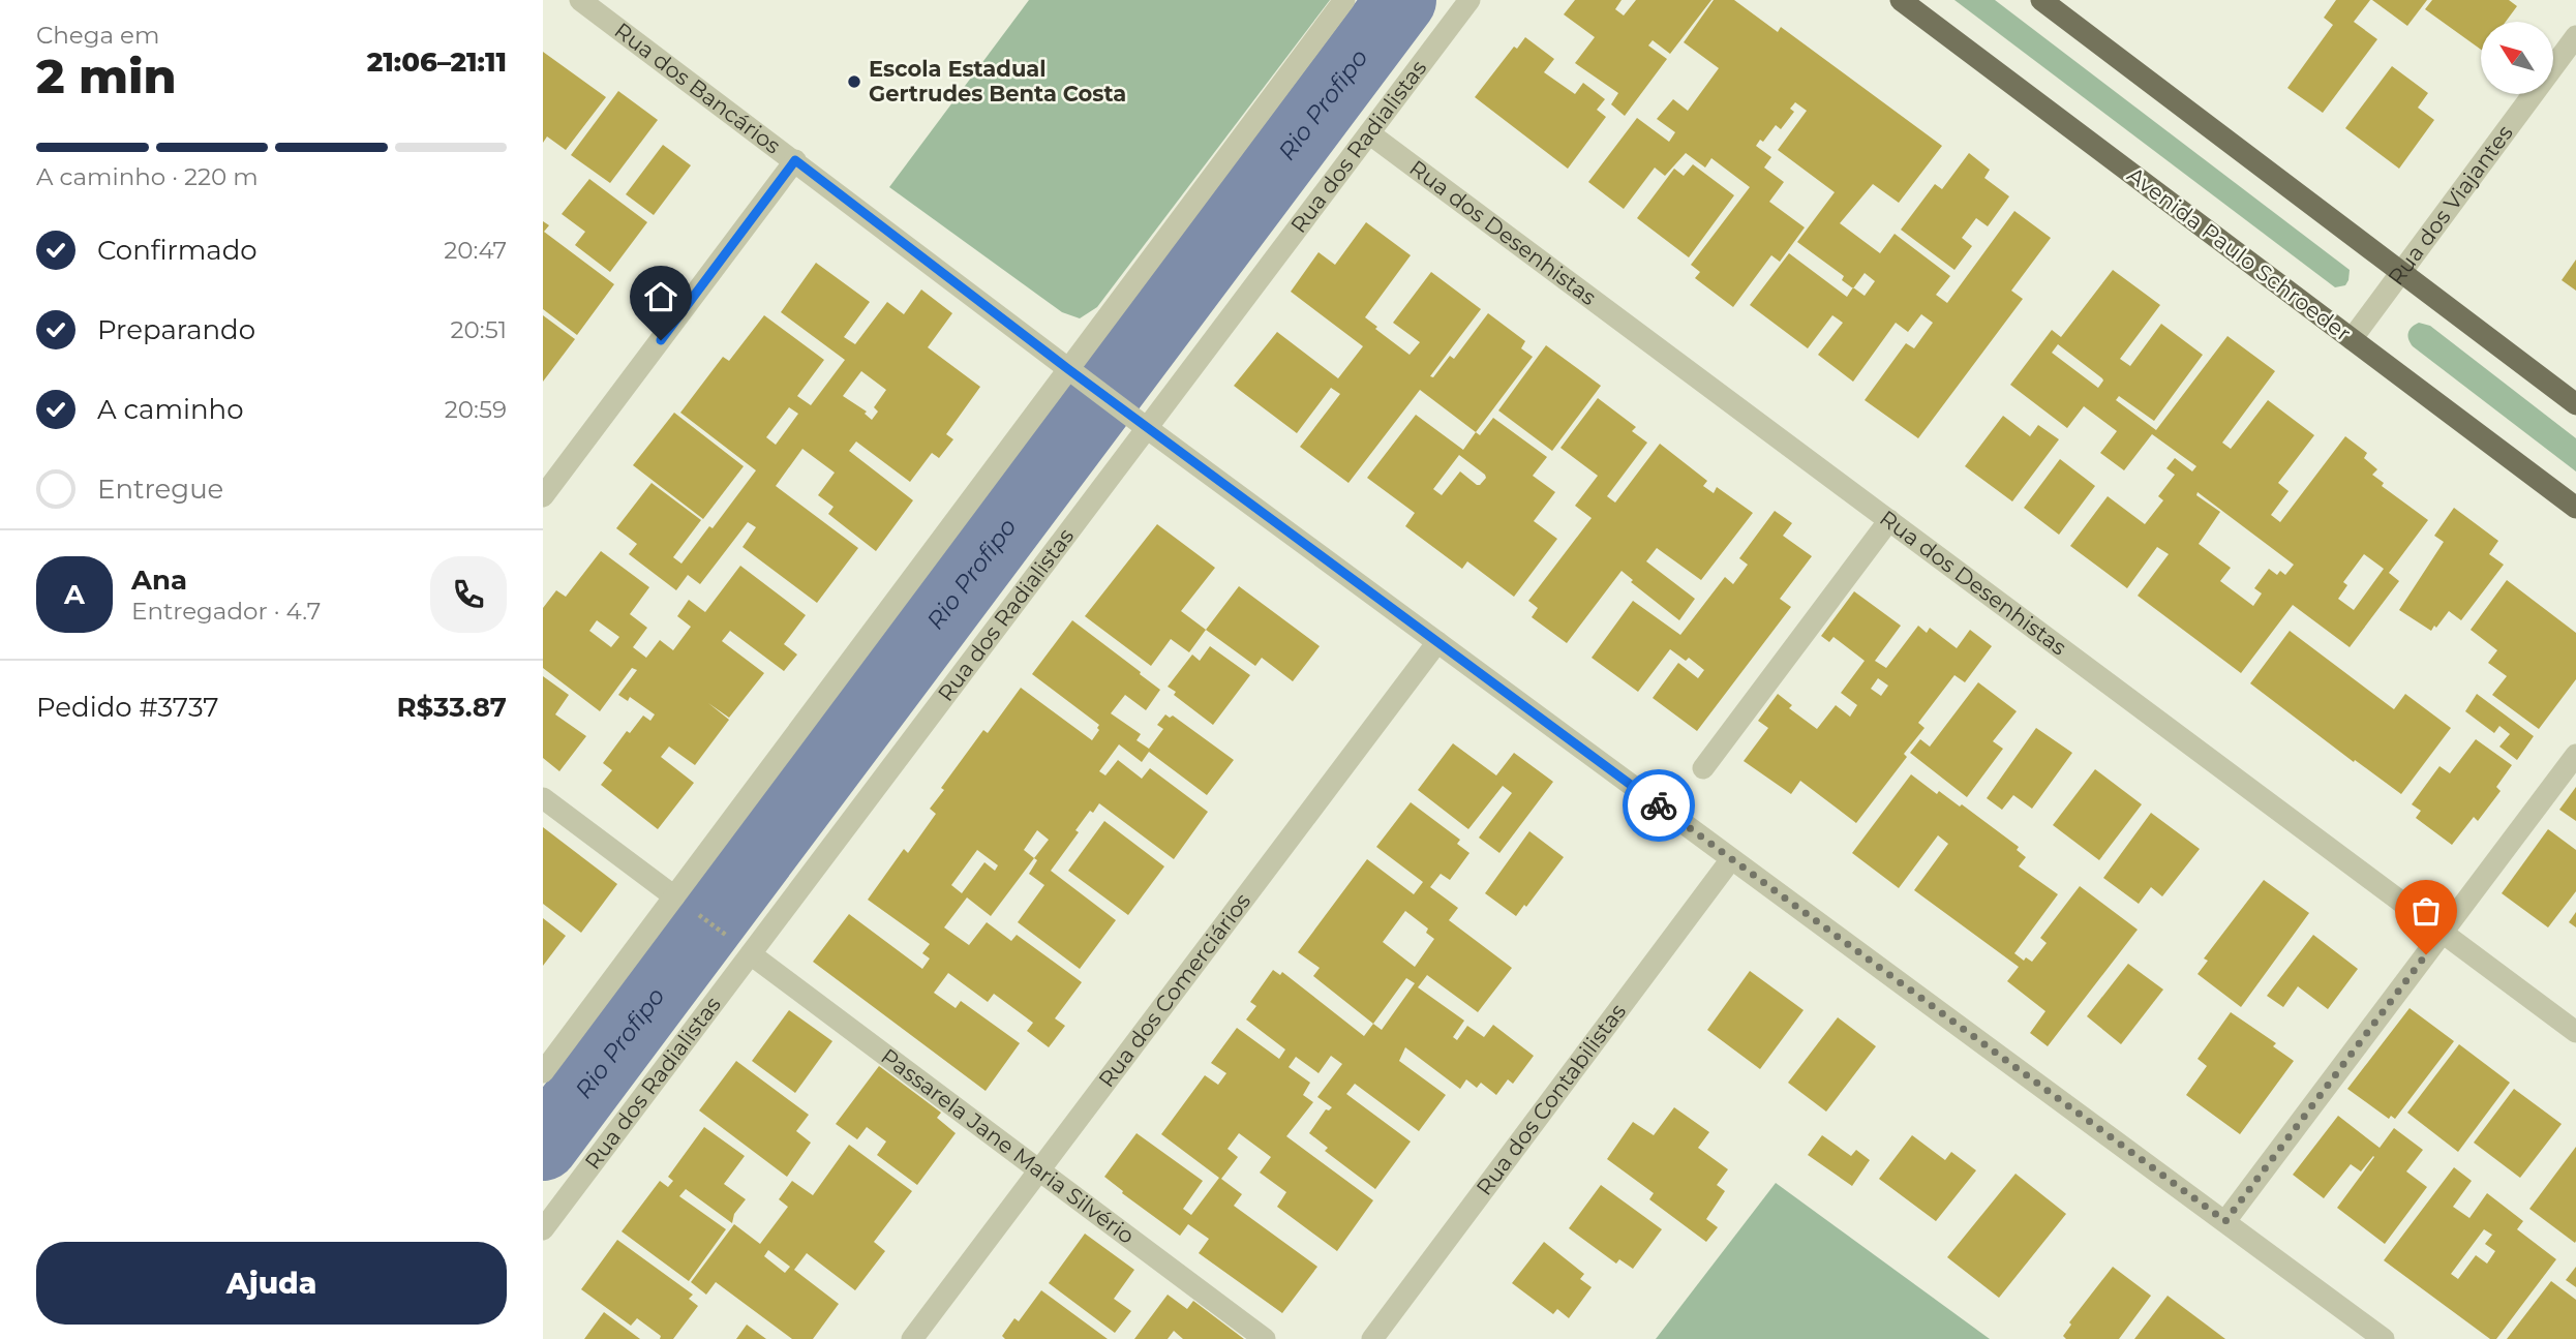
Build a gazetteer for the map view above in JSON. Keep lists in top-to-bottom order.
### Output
{
  "streets": {
    "main road": ["Avenida Paulo Schroeder"],
    "street": [
      "Rua dos Bancários",
      "Rua dos Radialistas",
      "Rua dos Viajantes",
      "Rua dos Desenhistas",
      "Rua dos Comerciários",
      "Rua dos Contabilistas",
      "Passarela Jane Maria Silvério"
    ]
  },
  "crossings": [
    ["Rua dos Bancários", "Rua dos Radialistas"],
    ["Rua dos Bancários", "Rua dos Comerciários"],
    ["Rua dos Bancários", "Rua dos Contabilistas"],
    ["Rua dos Radialistas", "Rua dos Desenhistas"],
    ["Rua dos Radialistas", "Passarela Jane Maria Silvério"],
    ["Rua dos Viajantes", "Avenida Paulo Schroeder"],
    ["Rua dos Comerciários", "Passarela Jane Maria Silvério"]
  ],
  "water": ["Rio Profipo"],
  "places": ["Escola Estadual Gertrudes Benta Costa"],
  "north": "top left",
  "page": {
    "heading": ["2 min", "Chega em", "21:06–21:11"],
    "panel": [
      "Ana",
      "Entregador · 4.7",
      "Pedido #3737",
      "R$33.87"
    ],
    "bar": "A caminho · 220 m",
    "list": [
      ["Confirmado", "20:47"],
      ["Preparando", "20:51"],
      ["A caminho", "20:59"],
      "Entregue"
    ],
    "round": "A",
    "buttons": "Ajuda"
  }
}
